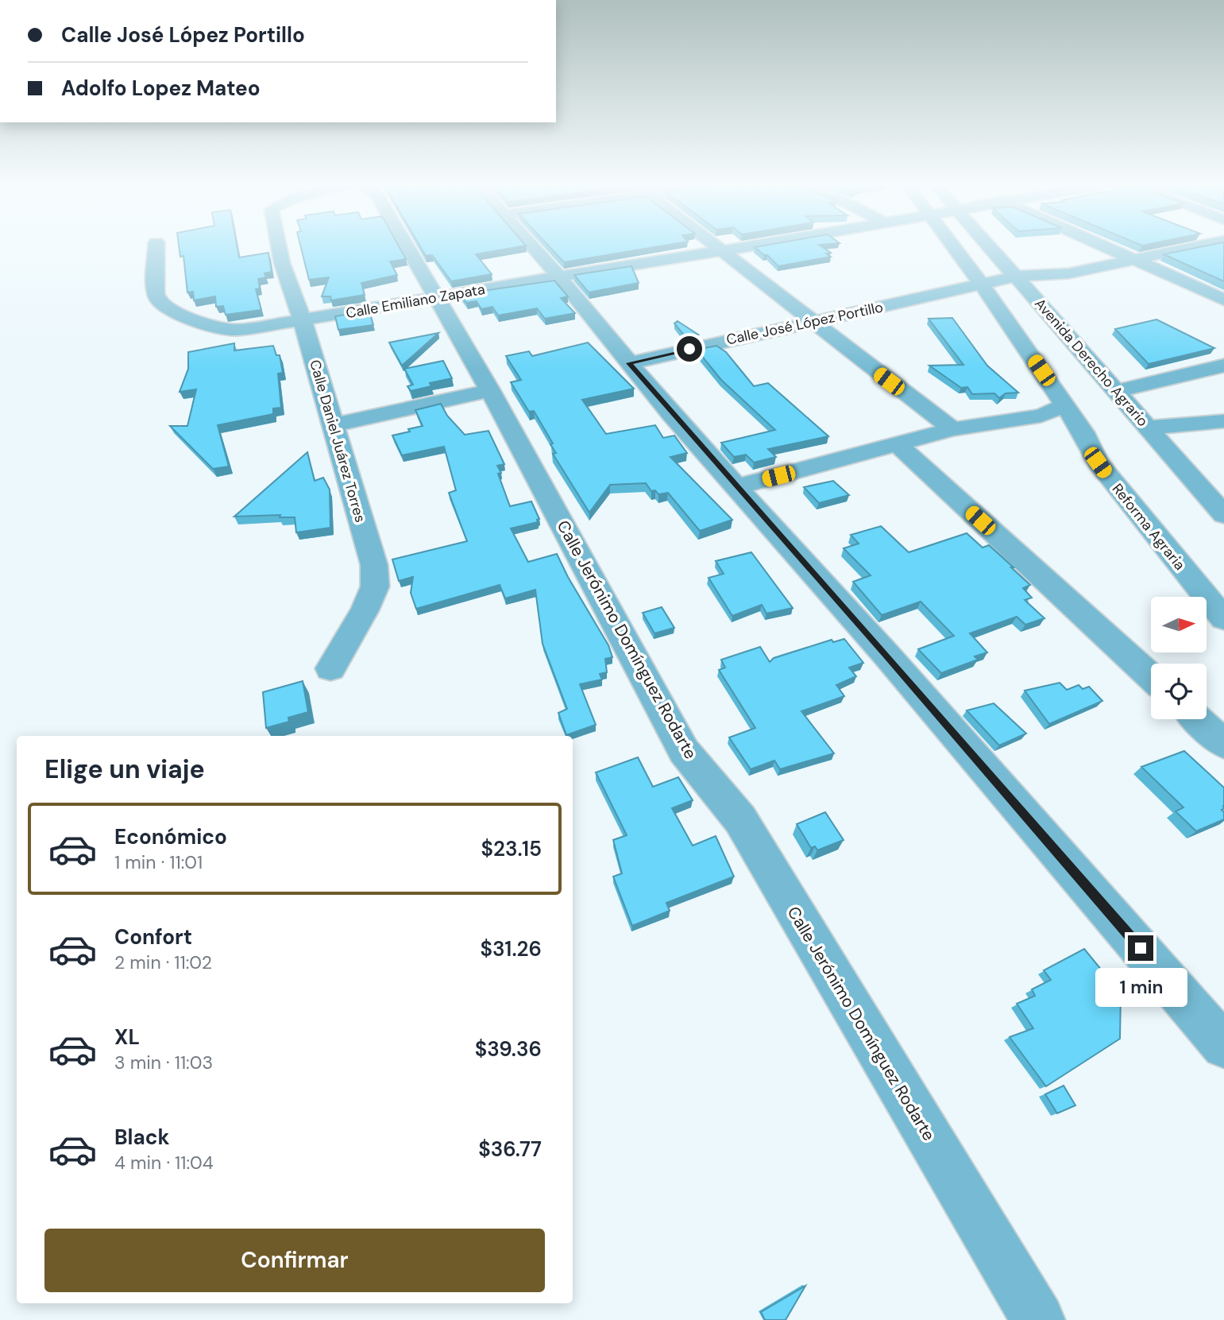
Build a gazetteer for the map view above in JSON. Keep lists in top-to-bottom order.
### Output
{
  "streets": {
    "street": [
      "Calle Emiliano Zapata",
      "Calle José López Portillo",
      "Avenida Derecho Agrario",
      "Calle Daniel Juárez Torres",
      "Reforma Agraria",
      "Calle Jerónimo Domínguez Rodarte"
    ]
  },
  "crossings": [
    ["Calle Emiliano Zapata", "Calle Daniel Juárez Torres"],
    ["Calle Emiliano Zapata", "Calle Jerónimo Domínguez Rodarte"],
    ["Calle José López Portillo", "Avenida Derecho Agrario"],
    ["Calle José López Portillo", "Reforma Agraria"]
  ],
  "north": "right",
  "page": {
    "banner": ["Calle José López Portillo", "Adolfo Lopez Mateo"],
    "heading": "Elige un viaje",
    "list": [
      {
        "name": "Económico",
        "note": "1 min · 11:01",
        "value": "$23.15"
      },
      {
        "name": "Confort",
        "note": "2 min · 11:02",
        "value": "$31.26"
      },
      {
        "name": "XL",
        "note": "3 min · 11:03",
        "value": "$39.36"
      },
      {
        "name": "Black",
        "note": "4 min · 11:04",
        "value": "$36.77"
      }
    ],
    "bubble": "1 min",
    "buttons": "Confirmar"
  }
}
